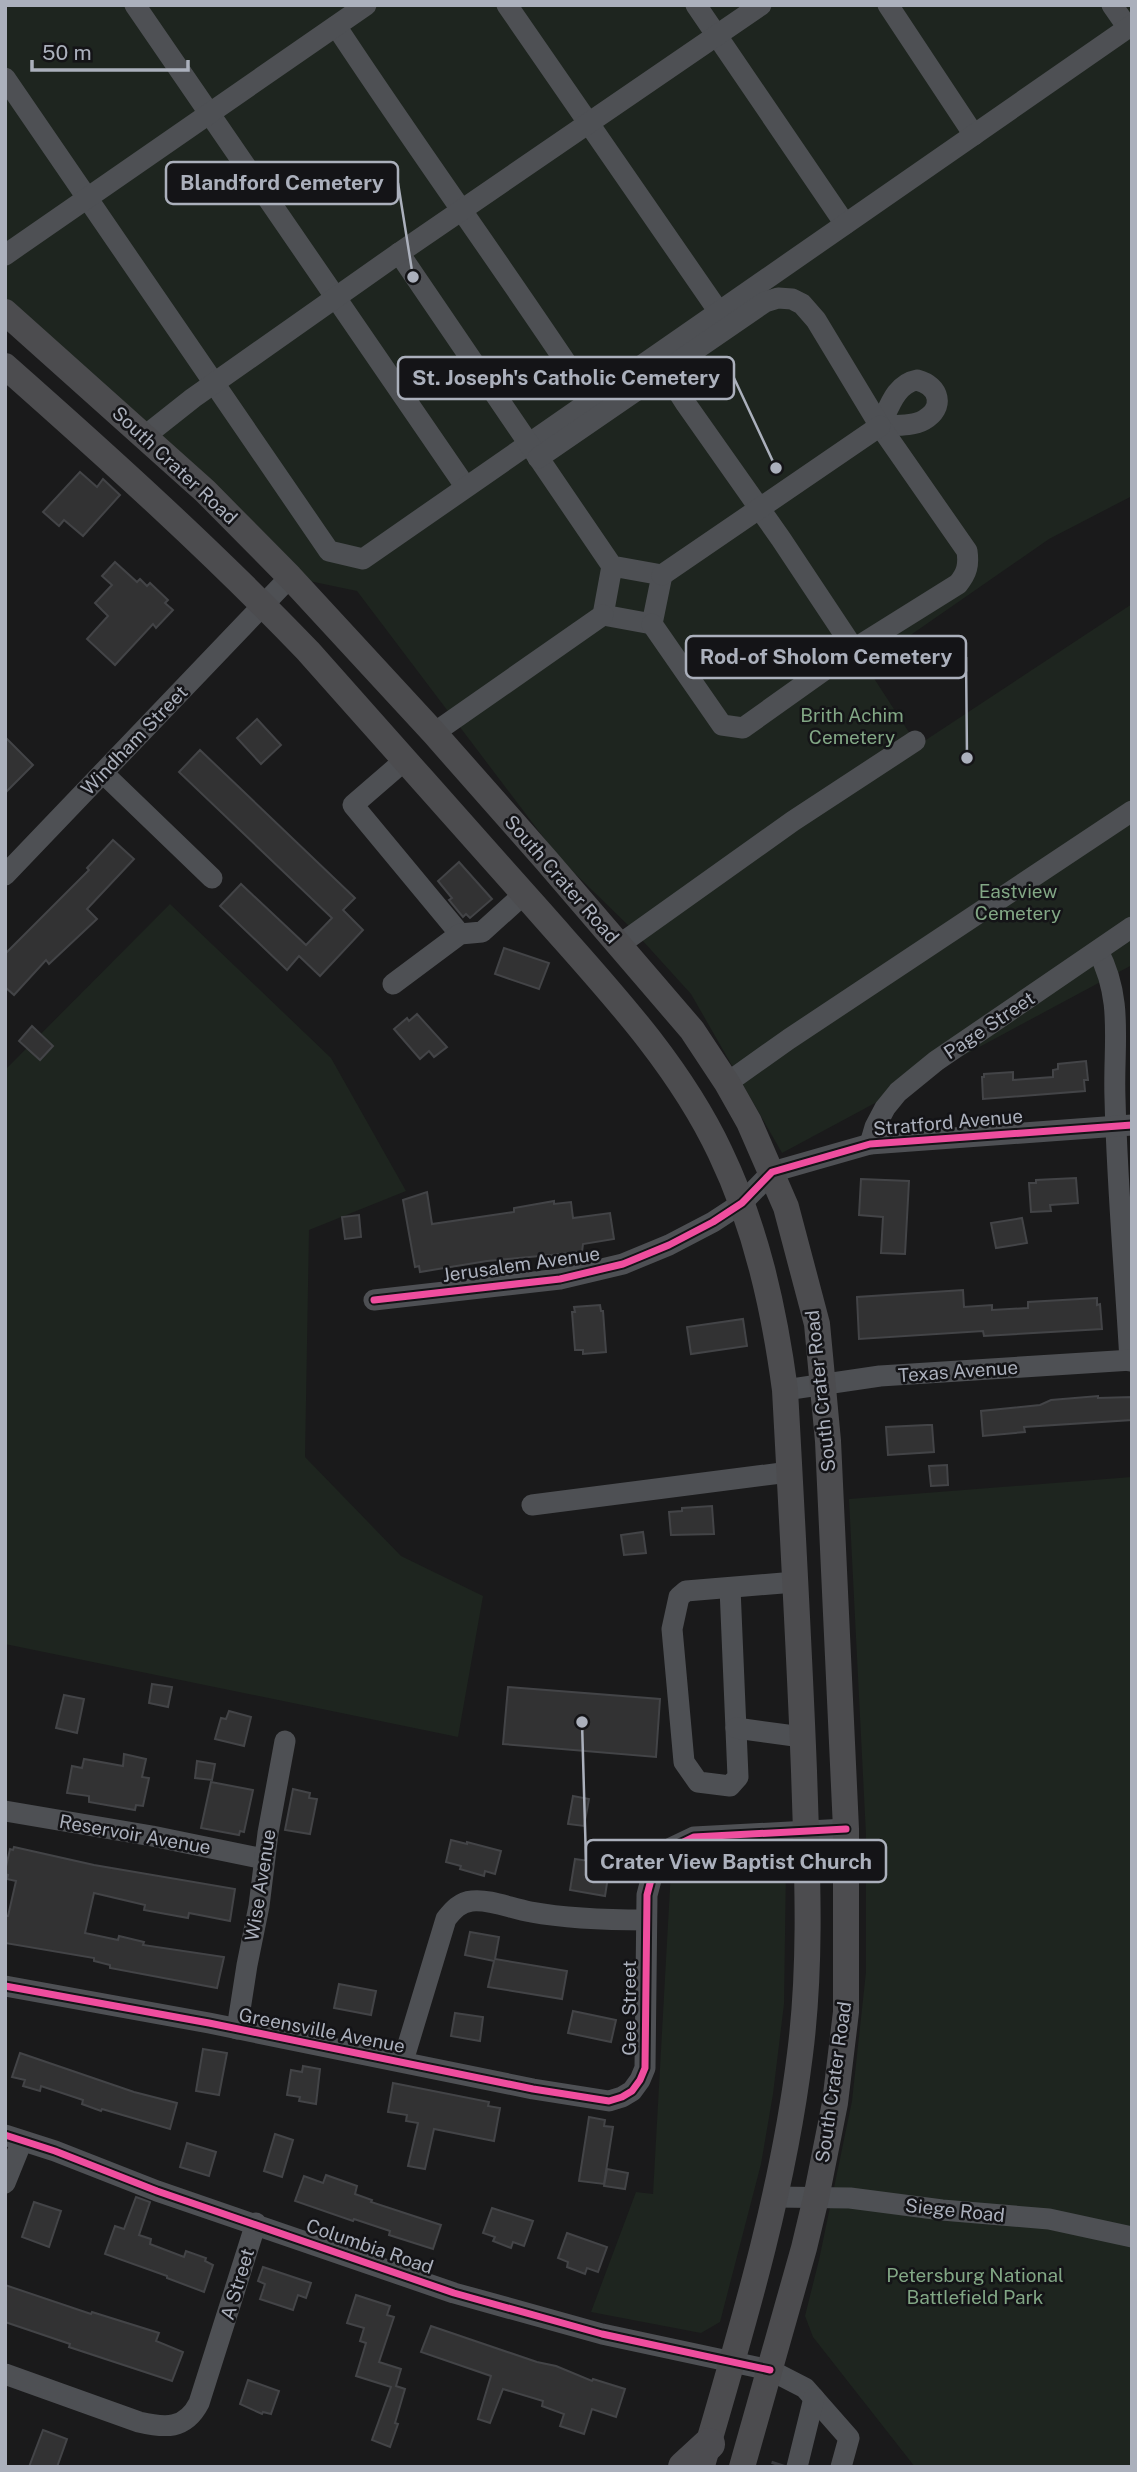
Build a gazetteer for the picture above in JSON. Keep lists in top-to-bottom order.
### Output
{
  "streets": {
    "main road": ["South Crater Road"],
    "street": [
      "Windham Street",
      "Page Street",
      "Stratford Avenue",
      "Jerusalem Avenue",
      "Texas Avenue",
      "Reservoir Avenue",
      "Wise Avenue",
      "Gee Street",
      "Greensville Avenue",
      "Siege Road",
      "Columbia Road",
      "A Street"
    ]
  },
  "crossings": [
    ["South Crater Road", "Windham Street"],
    ["South Crater Road", "Stratford Avenue"],
    ["South Crater Road", "Jerusalem Avenue"],
    ["South Crater Road", "Texas Avenue"],
    ["South Crater Road", "Gee Street"],
    ["South Crater Road", "Siege Road"],
    ["South Crater Road", "Columbia Road"],
    ["Page Street", "Stratford Avenue"],
    ["Stratford Avenue", "Jerusalem Avenue"],
    ["Reservoir Avenue", "Wise Avenue"],
    ["Wise Avenue", "Greensville Avenue"],
    ["Gee Street", "Greensville Avenue"],
    ["Columbia Road", "A Street"]
  ],
  "parks": ["Brith Achim Cemetery", "Eastview Cemetery", "Petersburg National Battlefield Park"],
  "places": [
    "Blandford Cemetery",
    "St. Joseph's Catholic Cemetery",
    "Rod-of Sholom Cemetery",
    "Crater View Baptist Church"
  ],
  "scale_bar": "50 m"
}
